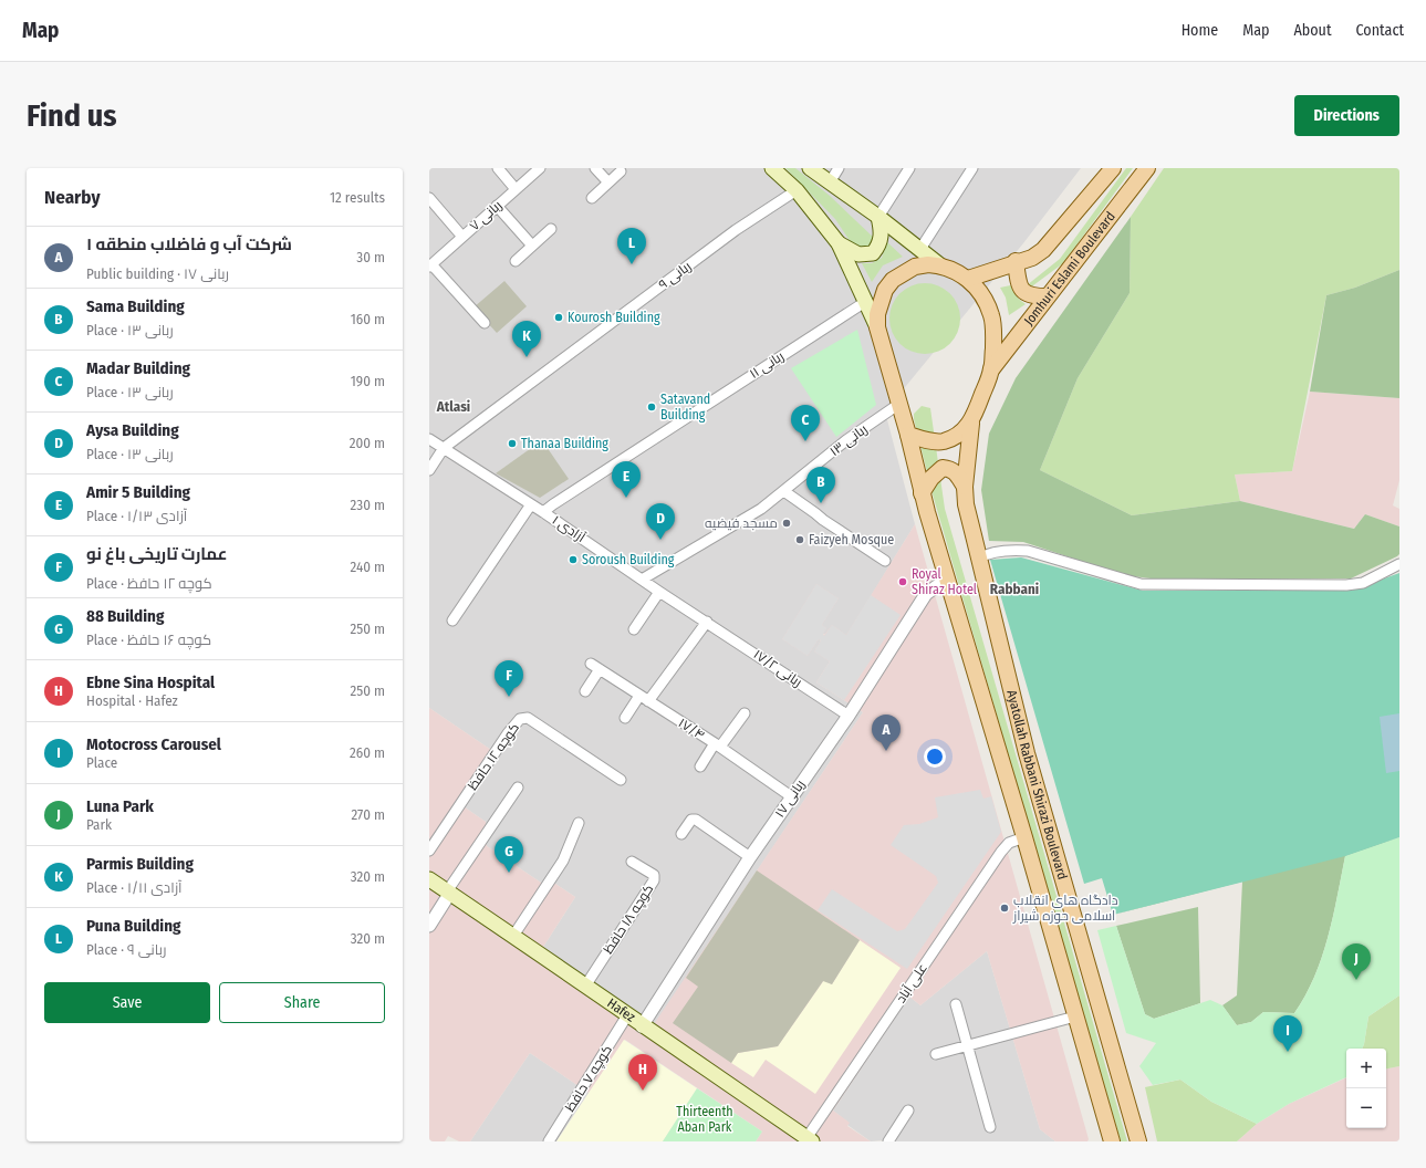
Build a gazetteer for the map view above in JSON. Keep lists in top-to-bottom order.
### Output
{
  "streets": {
    "main road": ["Jomhuri Eslami Boulevard", "Ayatollah Rabbani Shirazi Boulevard", "Hafez"],
    "street": [
      "ربانی ۷",
      "ربانی ۹",
      "ربانی ۱۱",
      "ربانی ۱۳",
      "آزادی ۱",
      "ربانی ۱۷/۲",
      "۱۷/۴",
      "کوچه ۱۲ حافظ",
      "ربانی ۱۷",
      "کوچه ۱۸ حافظ",
      "علی آباد",
      "کوچه ۷ حافظ"
    ]
  },
  "crossings": [
    ["Jomhuri Eslami Boulevard", "ربانی ۱۳"],
    ["Jomhuri Eslami Boulevard", "Ayatollah Rabbani Shirazi Boulevard"],
    ["ربانی ۹", "آزادی ۱"],
    ["ربانی ۱۱", "آزادی ۱"],
    ["ربانی ۱۳", "آزادی ۱"],
    ["ربانی ۱۳", "Ayatollah Rabbani Shirazi Boulevard"],
    ["آزادی ۱", "ربانی ۱۷/۲"],
    ["ربانی ۱۷/۲", "ربانی ۱۷"],
    ["۱۷/۴", "ربانی ۱۷"],
    ["Ayatollah Rabbani Shirazi Boulevard", "ربانی ۱۷"],
    ["Ayatollah Rabbani Shirazi Boulevard", "علی آباد"],
    ["ربانی ۱۷", "Hafez"],
    ["کوچه ۱۸ حافظ", "Hafez"],
    ["علی آباد", "Hafez"],
    ["Hafez", "کوچه ۷ حافظ"]
  ],
  "districts": ["Atlasi", "Rabbani"],
  "parks": ["Thirteenth Aban Park"],
  "places": [
    "Kourosh Building",
    "Satavand Building",
    "Thanaa Building",
    "مسجد فیضیه",
    "Faizyeh Mosque",
    "Soroush Building",
    "Royal Shiraz Hotel",
    "دادگاه های انقلاب اسلامی حوزه شیراز"
  ],
  "page": {
    "header": "Map",
    "nav": [
      "Home",
      "Map",
      "About",
      "Contact"
    ],
    "buttons": [
      "Directions",
      ["Save", "Share"]
    ],
    "title": "Find us",
    "heading": ["Nearby", "12 results"],
    "list": [
      {
        "mark": "A",
        "name": "شرکت آب و فاضلاب منطقه ۱",
        "note": "Public building · ربانی ۱۷",
        "value": "30 m"
      },
      {
        "mark": "B",
        "name": "Sama Building",
        "note": "Place · ربانی ۱۳",
        "value": "160 m"
      },
      {
        "mark": "C",
        "name": "Madar Building",
        "note": "Place · ربانی ۱۳",
        "value": "190 m"
      },
      {
        "mark": "D",
        "name": "Aysa Building",
        "note": "Place · ربانی ۱۳",
        "value": "200 m"
      },
      {
        "mark": "E",
        "name": "Amir 5 Building",
        "note": "Place · آزادی ۱/۱۳",
        "value": "230 m"
      },
      {
        "mark": "F",
        "name": "عمارت تاریخی باغ نو",
        "note": "Place · کوچه ۱۲ حافظ",
        "value": "240 m"
      },
      {
        "mark": "G",
        "name": "88 Building",
        "note": "Place · کوچه ۱۶ حافظ",
        "value": "250 m"
      },
      {
        "mark": "H",
        "name": "Ebne Sina Hospital",
        "note": "Hospital · Hafez",
        "value": "250 m"
      },
      {
        "mark": "I",
        "name": "Motocross Carousel",
        "note": "Place",
        "value": "260 m"
      },
      {
        "mark": "J",
        "name": "Luna Park",
        "note": "Park",
        "value": "270 m"
      },
      {
        "mark": "K",
        "name": "Parmis Building",
        "note": "Place · آزادی ۱/۱۱",
        "value": "320 m"
      },
      {
        "mark": "L",
        "name": "Puna Building",
        "note": "Place · ربانی ۹",
        "value": "320 m"
      }
    ],
    "pins": [
      "L",
      "K",
      "C",
      "E",
      "B",
      "D",
      "F",
      "A",
      "G",
      "J",
      "I",
      "H"
    ],
    "map_buttons": ["+", "−"]
  }
}
